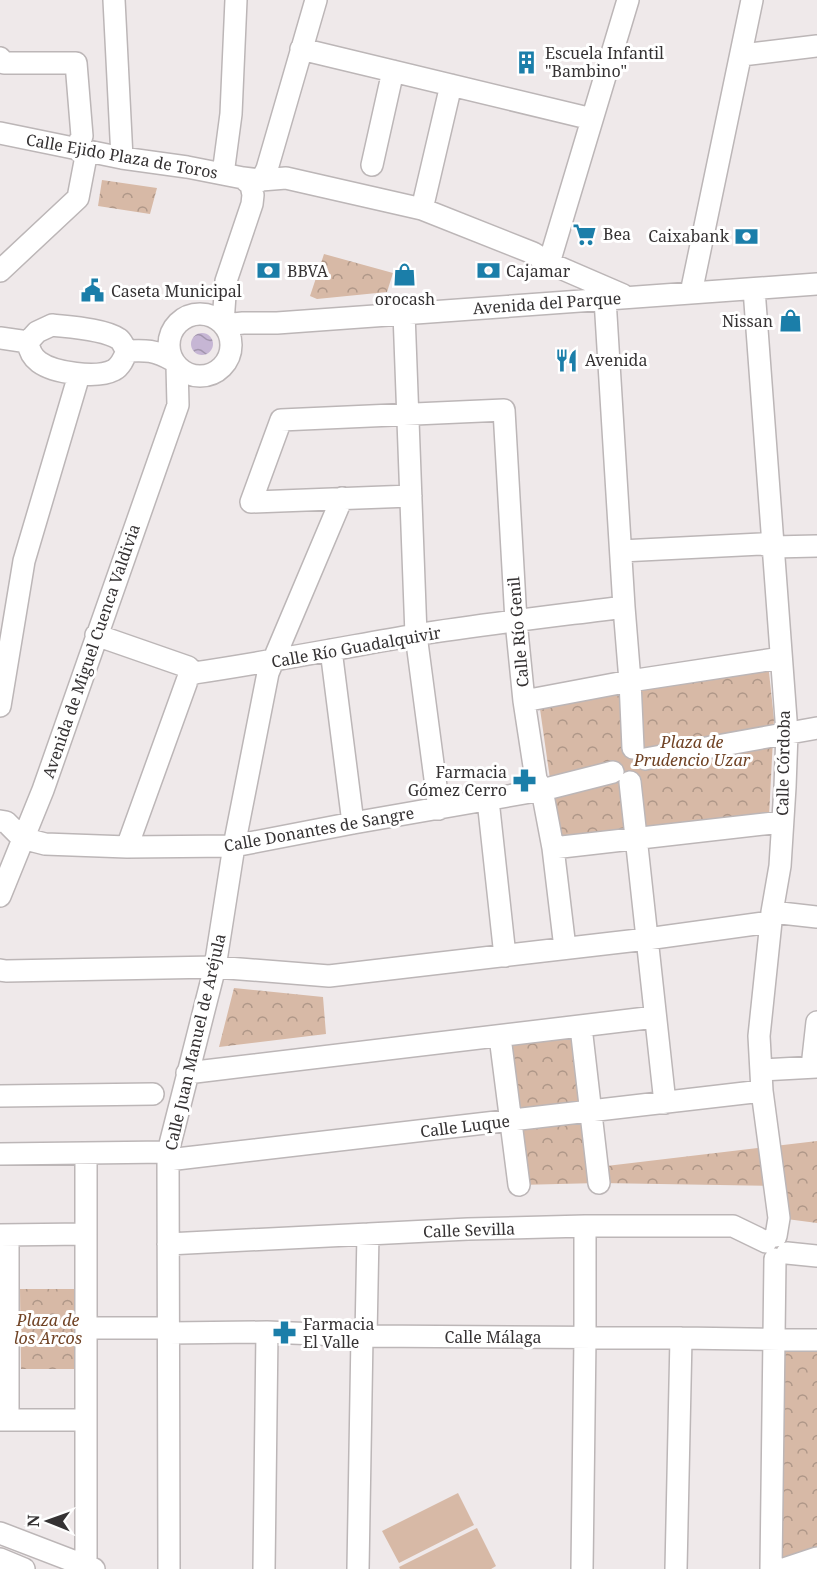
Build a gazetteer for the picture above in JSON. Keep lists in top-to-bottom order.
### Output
{
  "streets": {
    "street": [
      "Calle Ejido Plaza de Toros",
      "Avenida del Parque",
      "Calle Río Genil",
      "Calle Río Guadalquivir",
      "Avenida de Miguel Cuenca Valdivia",
      "Calle Córdoba",
      "Calle Donantes de Sangre",
      "Calle Juan Manuel de Aréjula",
      "Calle Luque",
      "Calle Sevilla",
      "Calle Málaga"
    ]
  },
  "crossings": [
    ["Calle Ejido Plaza de Toros", "Avenida del Parque"],
    ["Avenida del Parque", "Avenida de Miguel Cuenca Valdivia"],
    ["Avenida del Parque", "Calle Córdoba"],
    ["Calle Río Genil", "Calle Río Guadalquivir"],
    ["Calle Río Genil", "Calle Donantes de Sangre"],
    ["Calle Río Guadalquivir", "Calle Juan Manuel de Aréjula"],
    ["Avenida de Miguel Cuenca Valdivia", "Calle Donantes de Sangre"],
    ["Calle Córdoba", "Calle Luque"],
    ["Calle Córdoba", "Calle Sevilla"],
    ["Calle Córdoba", "Calle Málaga"],
    ["Calle Donantes de Sangre", "Calle Juan Manuel de Aréjula"],
    ["Calle Juan Manuel de Aréjula", "Calle Luque"],
    ["Calle Juan Manuel de Aréjula", "Calle Sevilla"],
    ["Calle Juan Manuel de Aréjula", "Calle Málaga"]
  ],
  "parks": ["Plaza de Prudencio Uzar", "Plaza de los Arcos"],
  "places": {
    "building": ["Escuela Infantil \"Bambino\""],
    "supermarket": ["Bea"],
    "bank": ["Caixabank", "BBVA", "Cajamar"],
    "shop": ["orocash", "Nissan"],
    "public building": ["Caseta Municipal"],
    "restaurant": ["Avenida"],
    "pharmacy": ["Farmacia Gómez Cerro", "Farmacia El Valle"]
  },
  "north": "left"
}
